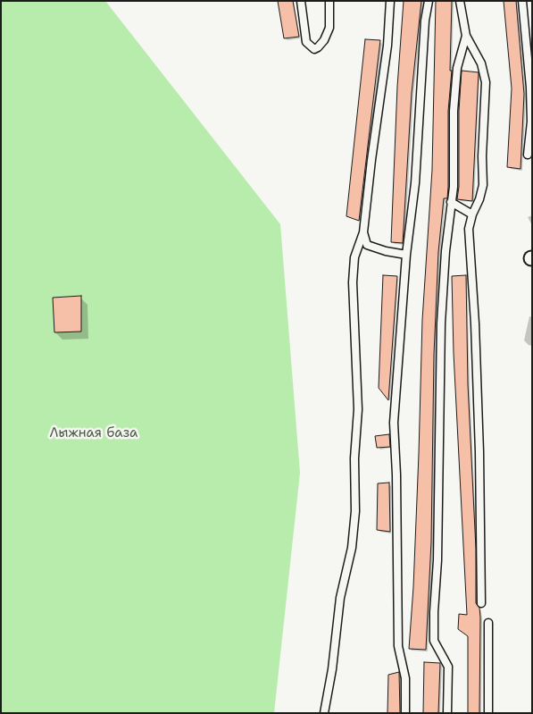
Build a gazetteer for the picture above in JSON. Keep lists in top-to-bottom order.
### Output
{
  "parks": ["Лыжная база"]
}
